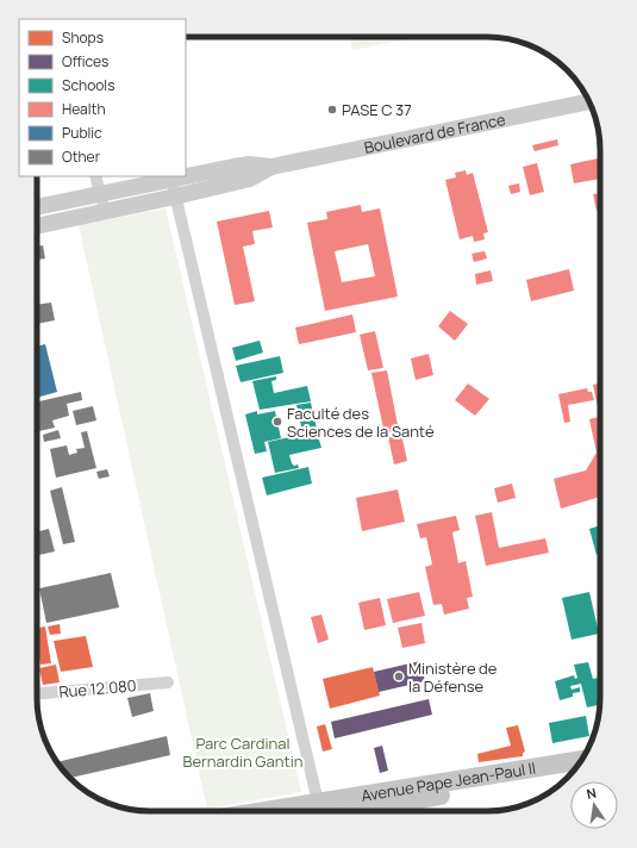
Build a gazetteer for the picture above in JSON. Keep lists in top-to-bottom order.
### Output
{
  "streets": {
    "main road": ["Avenue Pape Jean-Paul II"],
    "street": ["Boulevard de France", "Rue 12.080"]
  },
  "parks": ["Parc Cardinal Bernardin Gantin"],
  "places": ["PASE C 37", "Faculté des Sciences de la Santé", "Ministère de la Défense"],
  "legend": [
    "Shops",
    "Offices",
    "Schools",
    "Health",
    "Public",
    "Other"
  ],
  "north": "top"
}
